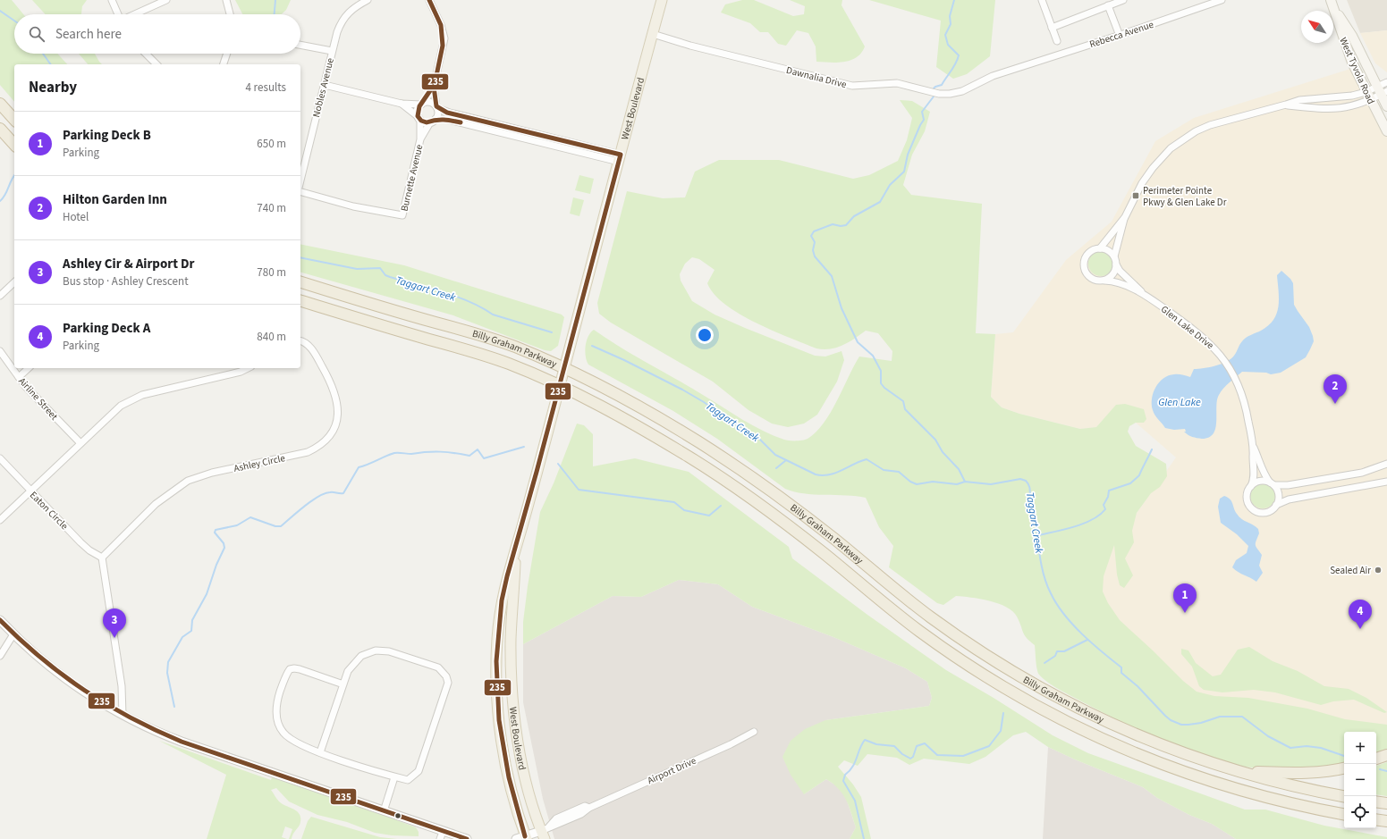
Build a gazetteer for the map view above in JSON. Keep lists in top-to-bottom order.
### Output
{
  "streets": {
    "highway": ["Billy Graham Parkway"],
    "main road": ["West Tyvola Road", "West Boulevard"],
    "street": [
      "Rebecca Avenue",
      "Dawnalia Drive",
      "Nobles Avenue",
      "Burnette Avenue",
      "Glen Lake Drive",
      "Airline Street",
      "Ashley Circle",
      "Eaton Circle",
      "Airport Drive"
    ]
  },
  "crossings": [
    ["Rebecca Avenue", "Dawnalia Drive"],
    ["Dawnalia Drive", "West Boulevard"],
    ["West Boulevard", "Billy Graham Parkway"],
    ["West Boulevard", "Airport Drive"],
    ["Ashley Circle", "Eaton Circle"]
  ],
  "water": ["Taggart Creek", "Glen Lake"],
  "places": {
    "transit": ["Perimeter Pointe Pkwy & Glen Lake Dr"],
    "other": ["Sealed Air"]
  },
  "lines": ["transit line 235"],
  "north": "top left",
  "page": {
    "search": "Search here",
    "heading": ["Nearby", "4 results"],
    "list": [
      {
        "mark": "1",
        "name": "Parking Deck B",
        "note": "Parking",
        "value": "650 m"
      },
      {
        "mark": "2",
        "name": "Hilton Garden Inn",
        "note": "Hotel",
        "value": "740 m"
      },
      {
        "mark": "3",
        "name": "Ashley Cir & Airport Dr",
        "note": "Bus stop · Ashley Crescent",
        "value": "780 m"
      },
      {
        "mark": "4",
        "name": "Parking Deck A",
        "note": "Parking",
        "value": "840 m"
      }
    ],
    "pins": [
      "2",
      "1",
      "4",
      "3"
    ],
    "map_buttons": ["+", "−"]
  }
}
